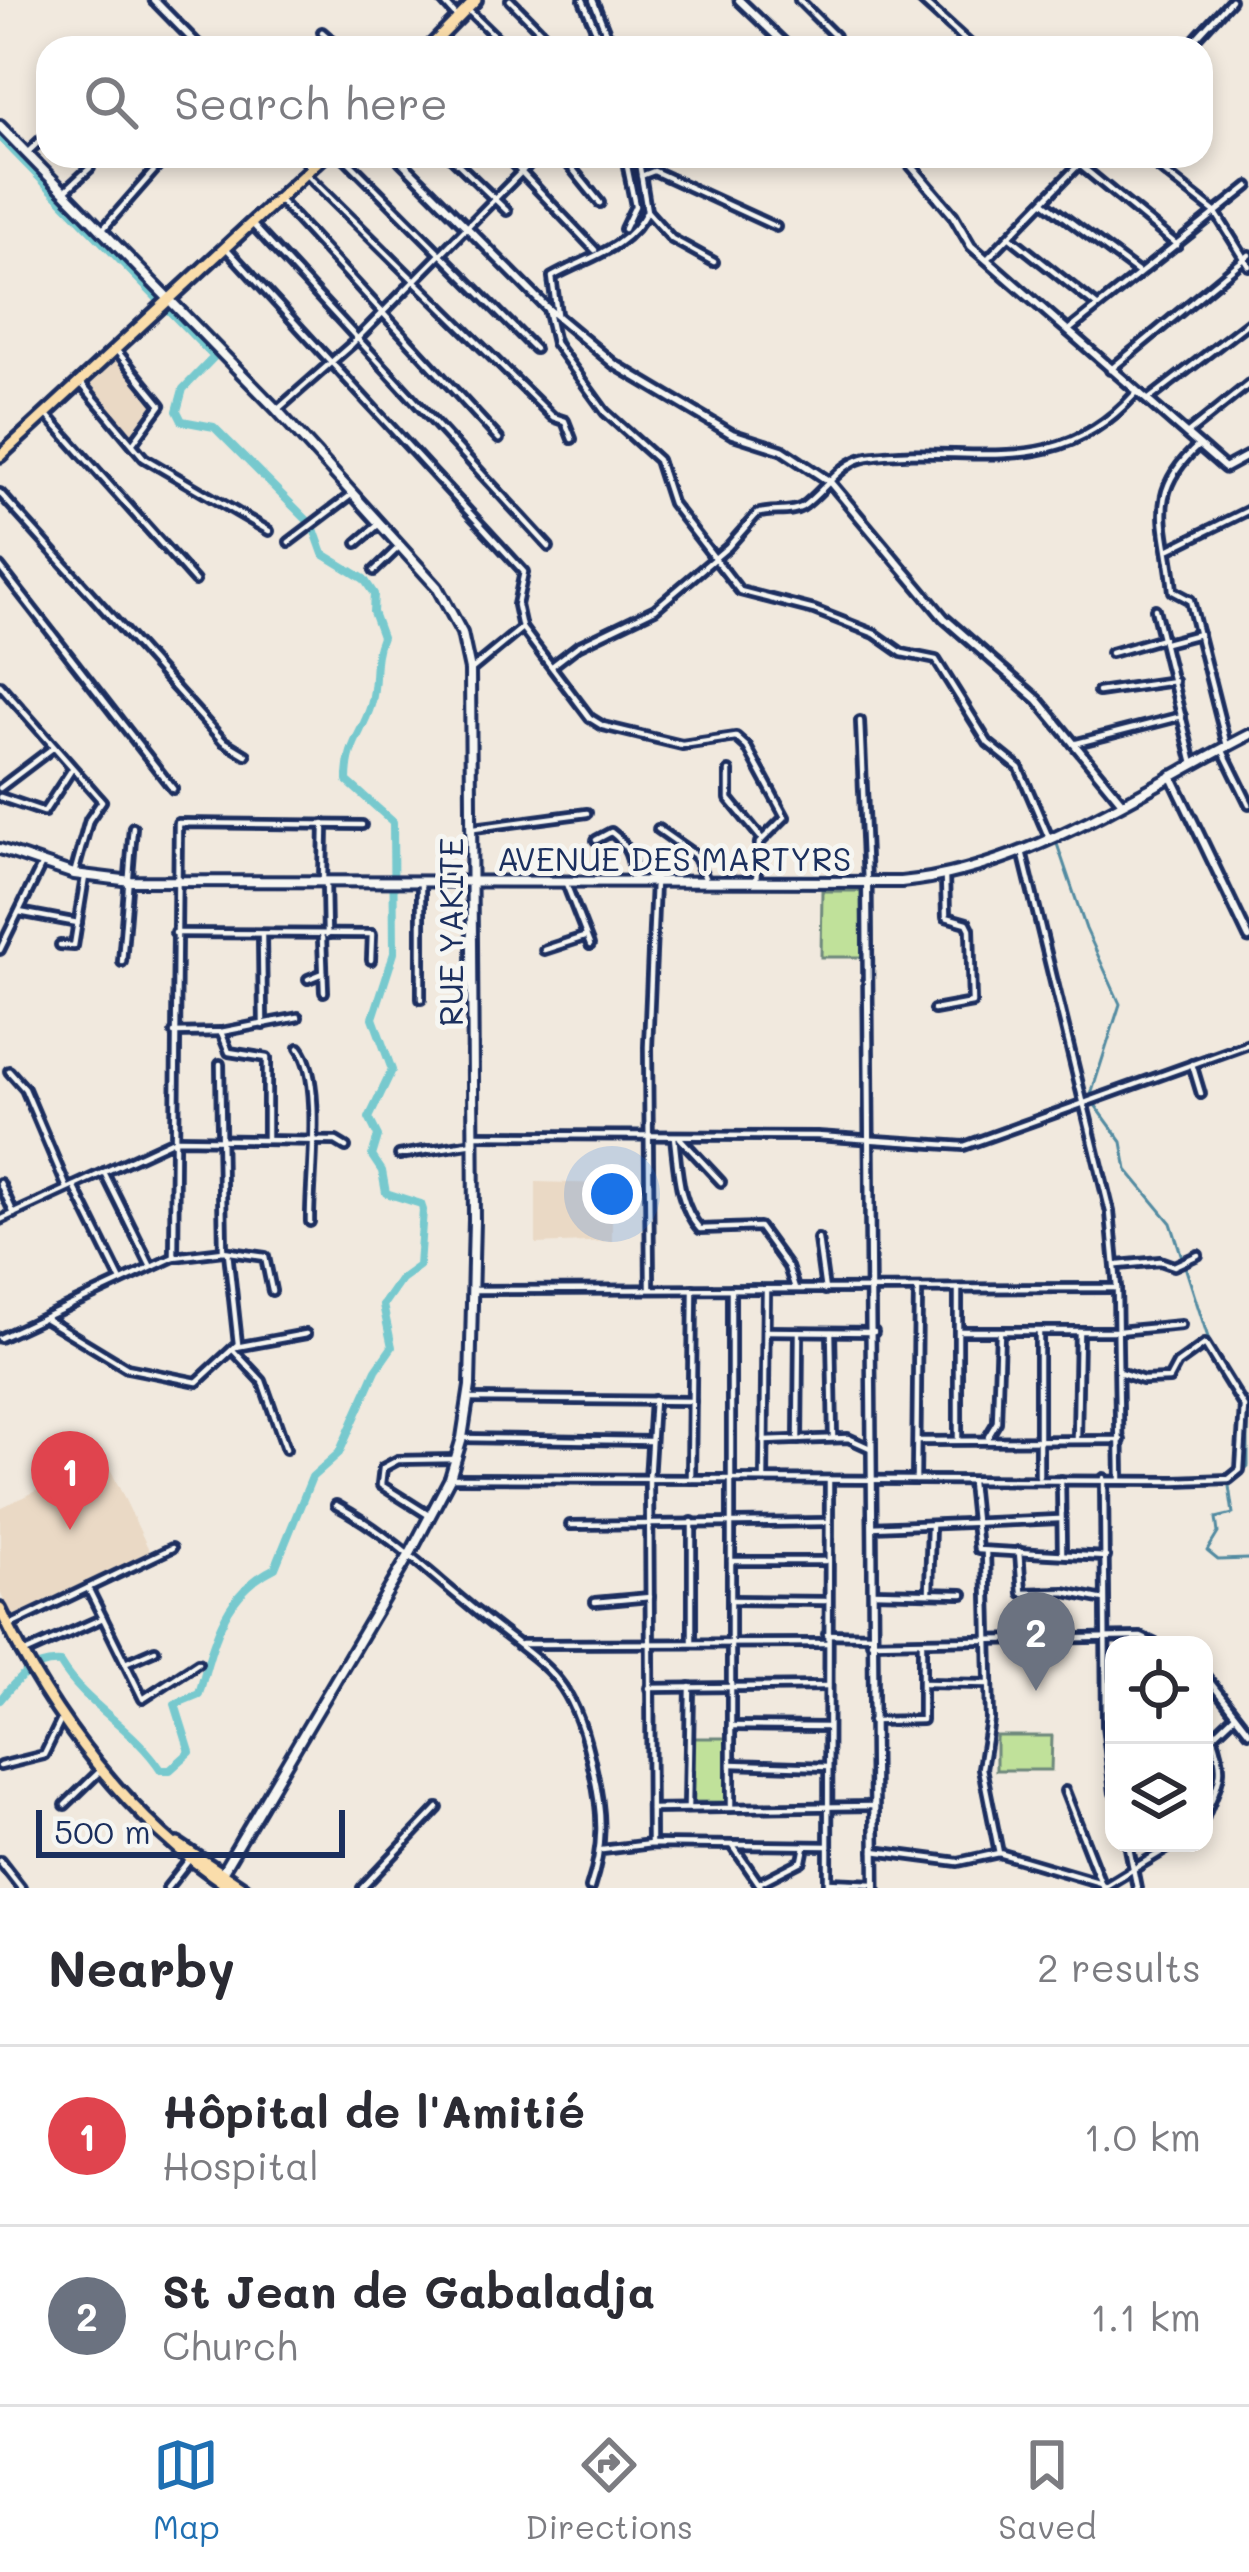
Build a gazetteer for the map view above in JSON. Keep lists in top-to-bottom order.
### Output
{
  "streets": {
    "main road": ["AVENUE DES MARTYRS", "RUE YAKITE"]
  },
  "crossings": [
    ["AVENUE DES MARTYRS", "RUE YAKITE"]
  ],
  "scale_bar": "500 m",
  "page": {
    "search": "Search here",
    "pins": ["1", "2"],
    "scale": "500 m",
    "heading": ["Nearby", "2 results"],
    "list": [
      {
        "mark": "1",
        "name": "Hôpital de l'Amitié",
        "note": "Hospital",
        "value": "1.0 km"
      },
      {
        "mark": "2",
        "name": "St Jean de Gabaladja",
        "note": "Church",
        "value": "1.1 km"
      }
    ],
    "nav": ["Map", "Directions", "Saved"]
  }
}
